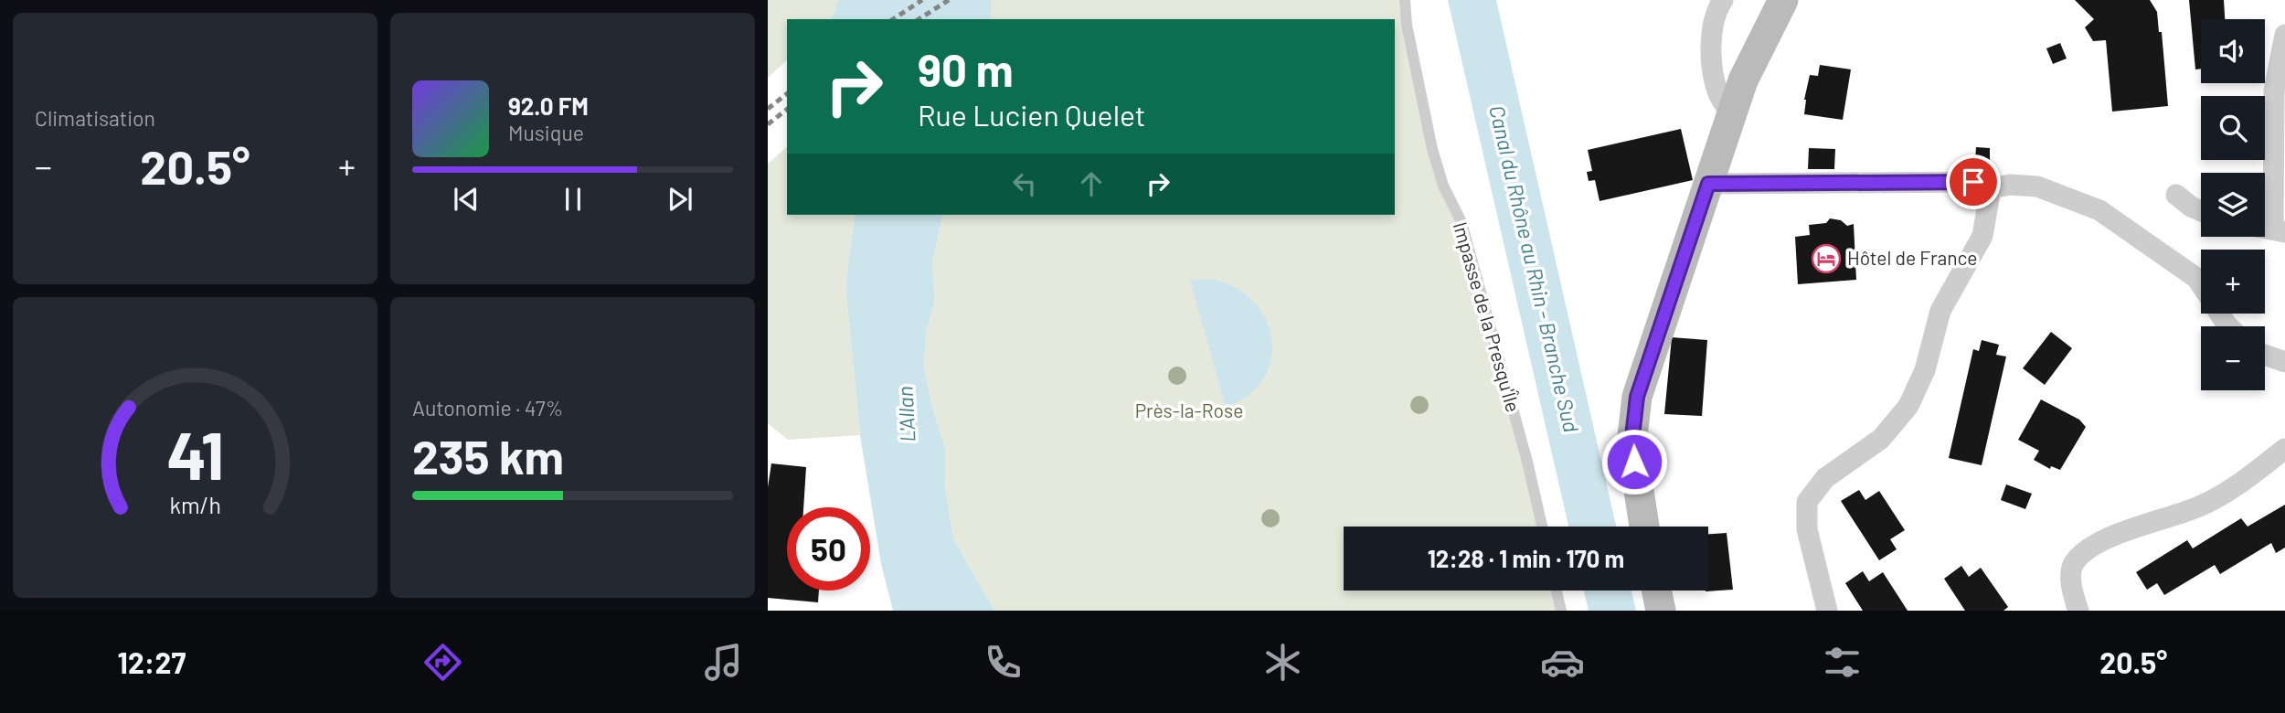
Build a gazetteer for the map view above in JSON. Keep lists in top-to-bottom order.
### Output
{
  "streets": {
    "lane": ["Impasse de la Presqu'Île"]
  },
  "water": ["Canal du Rhône au Rhin - Branche Sud", "L'Allan"],
  "parks": ["Près-la-Rose"],
  "places": {
    "hotel": ["Hôtel de France"]
  },
  "page": {
    "tile": [
      "Climatisation",
      ["Autonomie · 47%", "235 km"]
    ],
    "map_buttons": ["+", "−"],
    "turn": ["90 m", "Rue Lucien Quelet"],
    "song": ["92.0 FM", "Musique"],
    "heat": ["−", "20.5°", "+"],
    "limit": "50",
    "trip": "12:28 · 1 min · 170 m",
    "tabs": ["12:27", "20.5°"],
    "gauge": ["41", "km/h"]
  }
}
